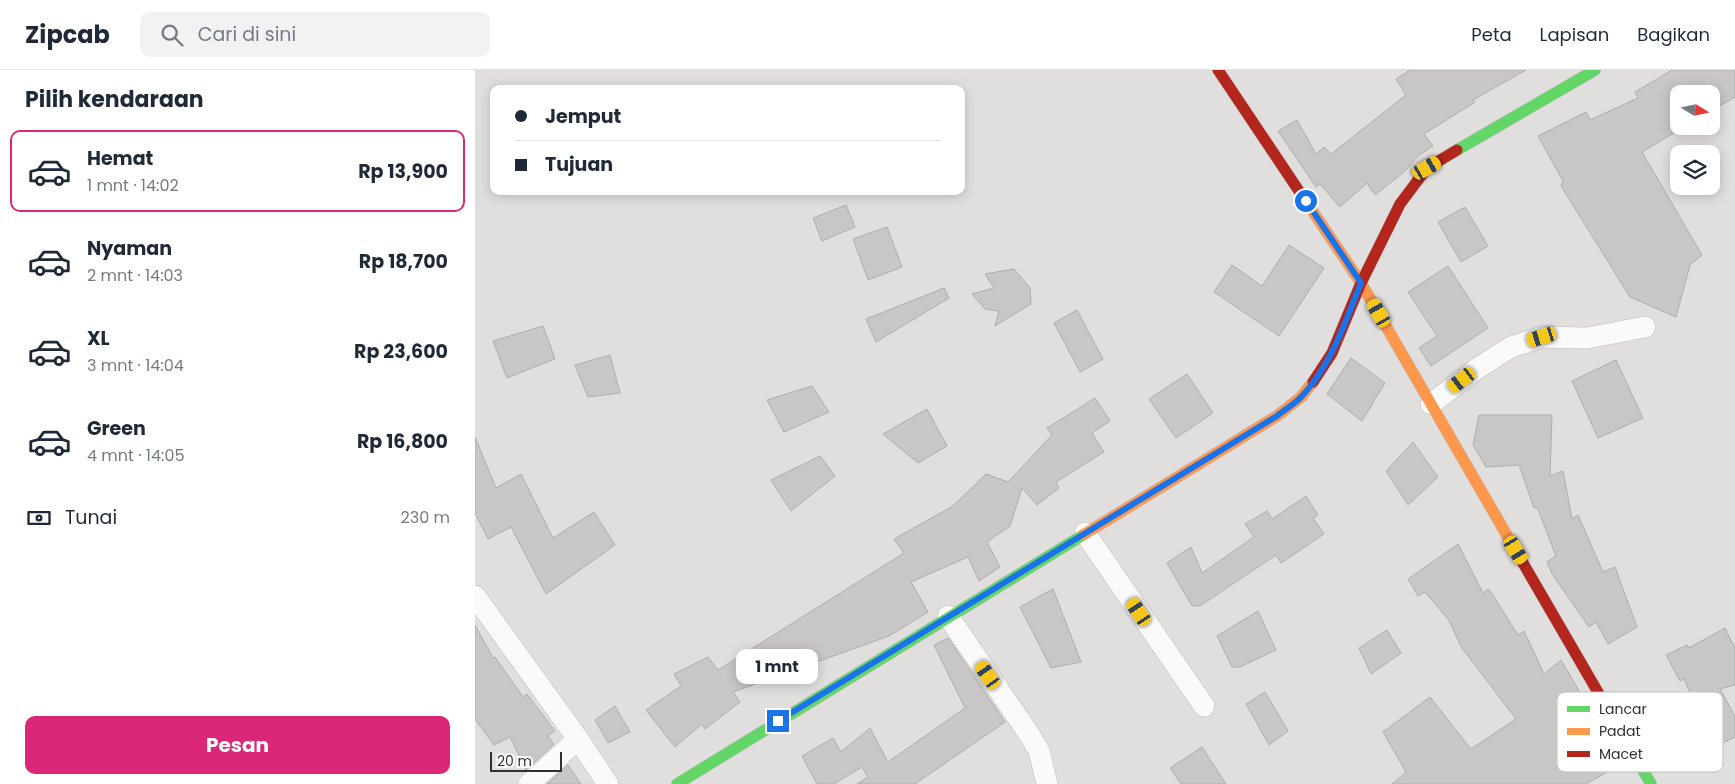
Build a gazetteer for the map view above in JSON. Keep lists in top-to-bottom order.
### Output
{
  "legend": ["Lancar", "Padat", "Macet"],
  "scale_bar": "20 m",
  "north": "right",
  "page": {
    "header": "Zipcab",
    "search": "Cari di sini",
    "nav": ["Peta", "Lapisan", "Bagikan"],
    "heading": "Pilih kendaraan",
    "banner": ["Jemput", "Tujuan"],
    "list": [
      {
        "name": "Hemat",
        "note": "1 mnt · 14:02",
        "value": "Rp 13,900"
      },
      {
        "name": "Nyaman",
        "note": "2 mnt · 14:03",
        "value": "Rp 18,700"
      },
      {
        "name": "XL",
        "note": "3 mnt · 14:04",
        "value": "Rp 23,600"
      },
      {
        "name": "Green",
        "note": "4 mnt · 14:05",
        "value": "Rp 16,800"
      }
    ],
    "pay": ["Tunai", "230 m"],
    "bubble": "1 mnt",
    "buttons": "Pesan",
    "scale": "20 m"
  }
}
